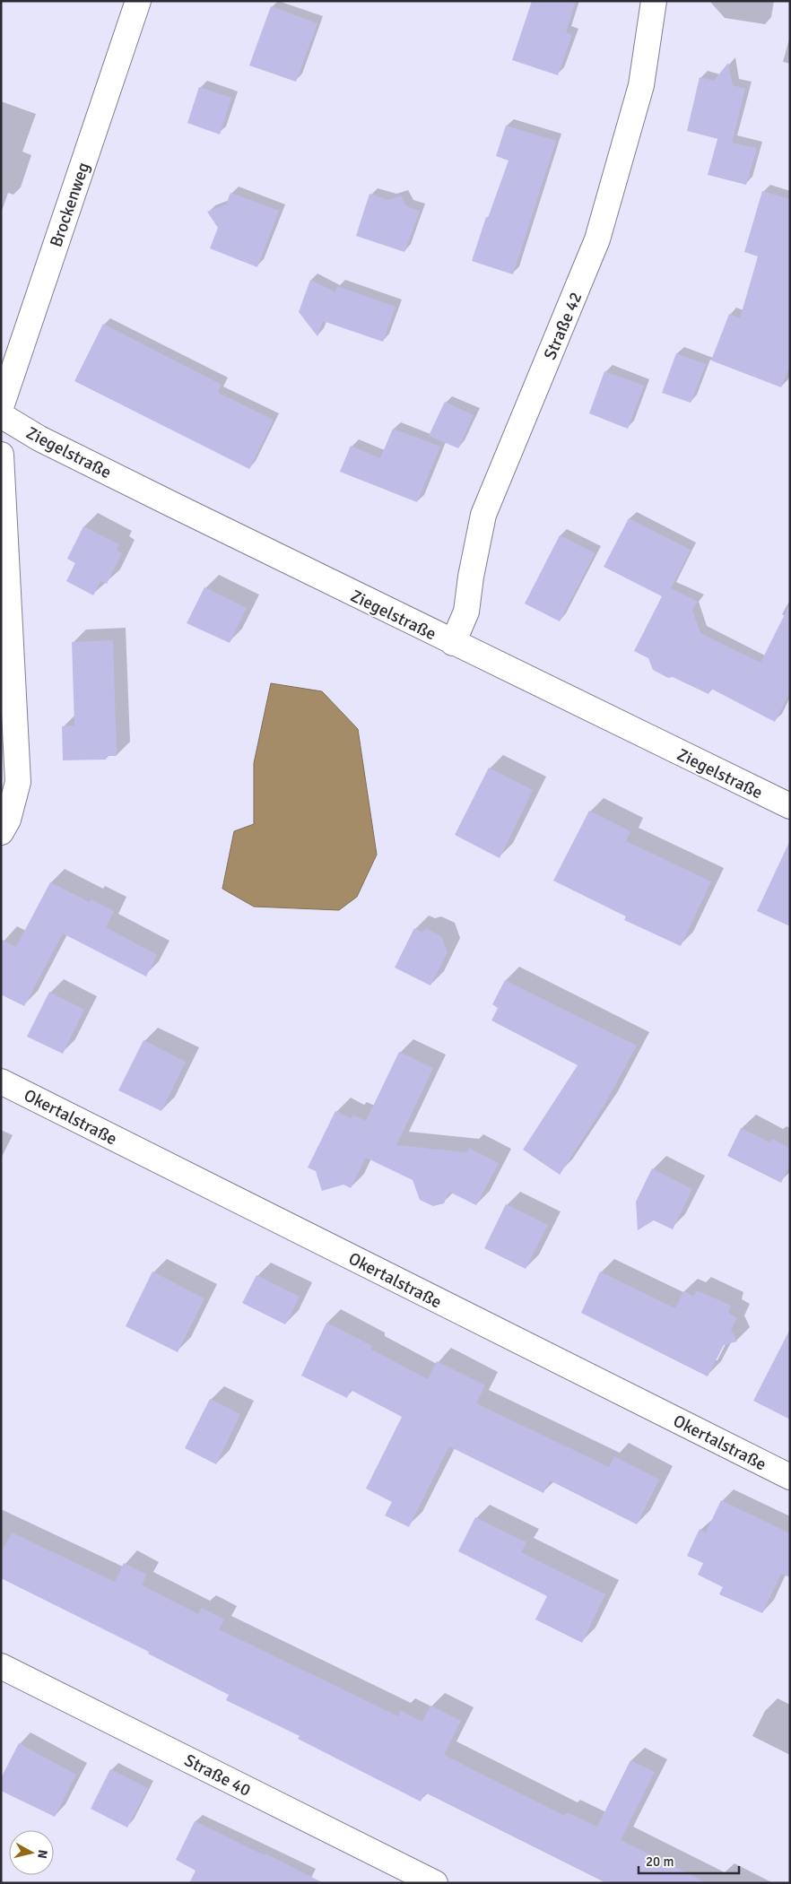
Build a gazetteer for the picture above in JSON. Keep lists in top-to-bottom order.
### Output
{
  "streets": {
    "street": [
      "Brockenweg",
      "Straße 42",
      "Ziegelstraße",
      "Okertalstraße",
      "Straße 40"
    ]
  },
  "crossings": [
    ["Straße 42", "Ziegelstraße"]
  ],
  "scale_bar": "20 m",
  "north": "right"
}
